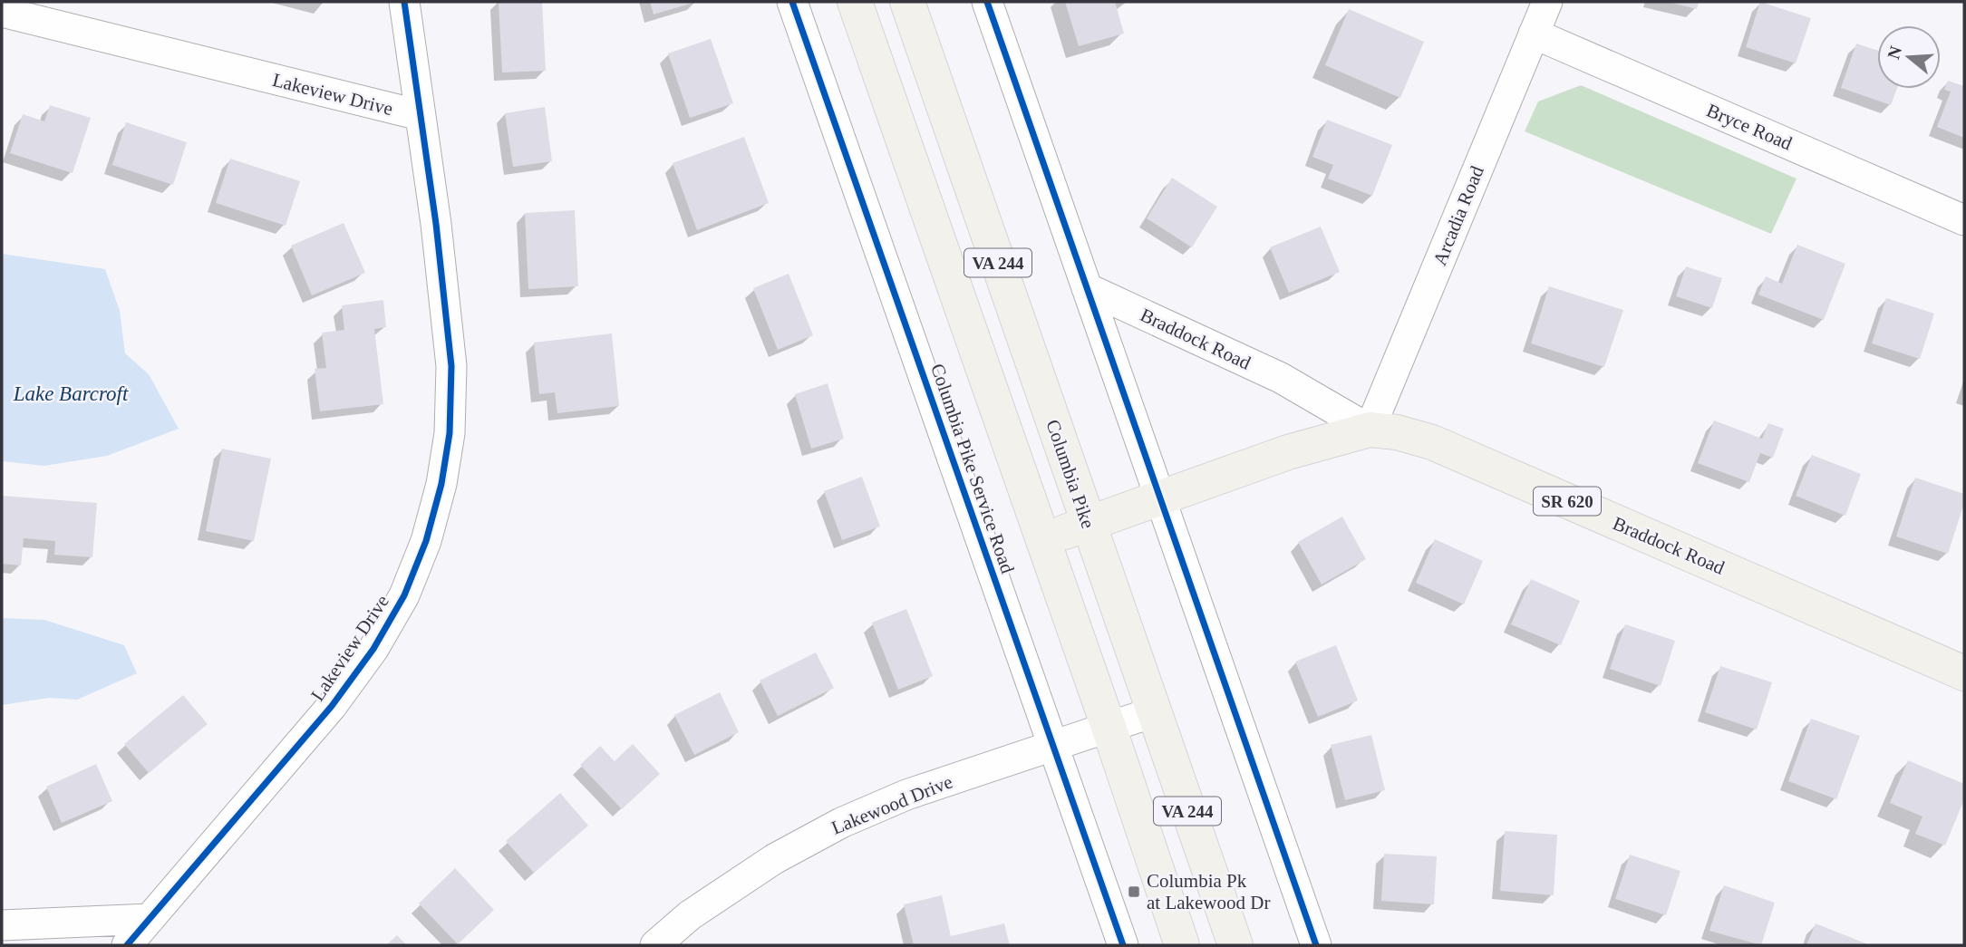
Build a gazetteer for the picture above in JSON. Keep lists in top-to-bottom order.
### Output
{
  "streets": {
    "main road": [
      "VA 244",
      "Braddock Road",
      "Columbia Pike",
      "SR 620"
    ],
    "street": [
      "Lakeview Drive",
      "Bryce Road",
      "Arcadia Road",
      "Columbia Pike Service Road",
      "Lakewood Drive"
    ]
  },
  "crossings": [
    ["Bryce Road", "Arcadia Road"],
    ["Arcadia Road", "Braddock Road"],
    ["VA 244", "Braddock Road"],
    ["VA 244", "Lakewood Drive"],
    ["Braddock Road", "Columbia Pike"],
    ["Columbia Pike Service Road", "Lakewood Drive"],
    ["Columbia Pike", "Lakewood Drive"]
  ],
  "water": ["Lake Barcroft"],
  "places": {
    "transit": ["Columbia Pk at Lakewood Dr"]
  },
  "north": "left"
}
